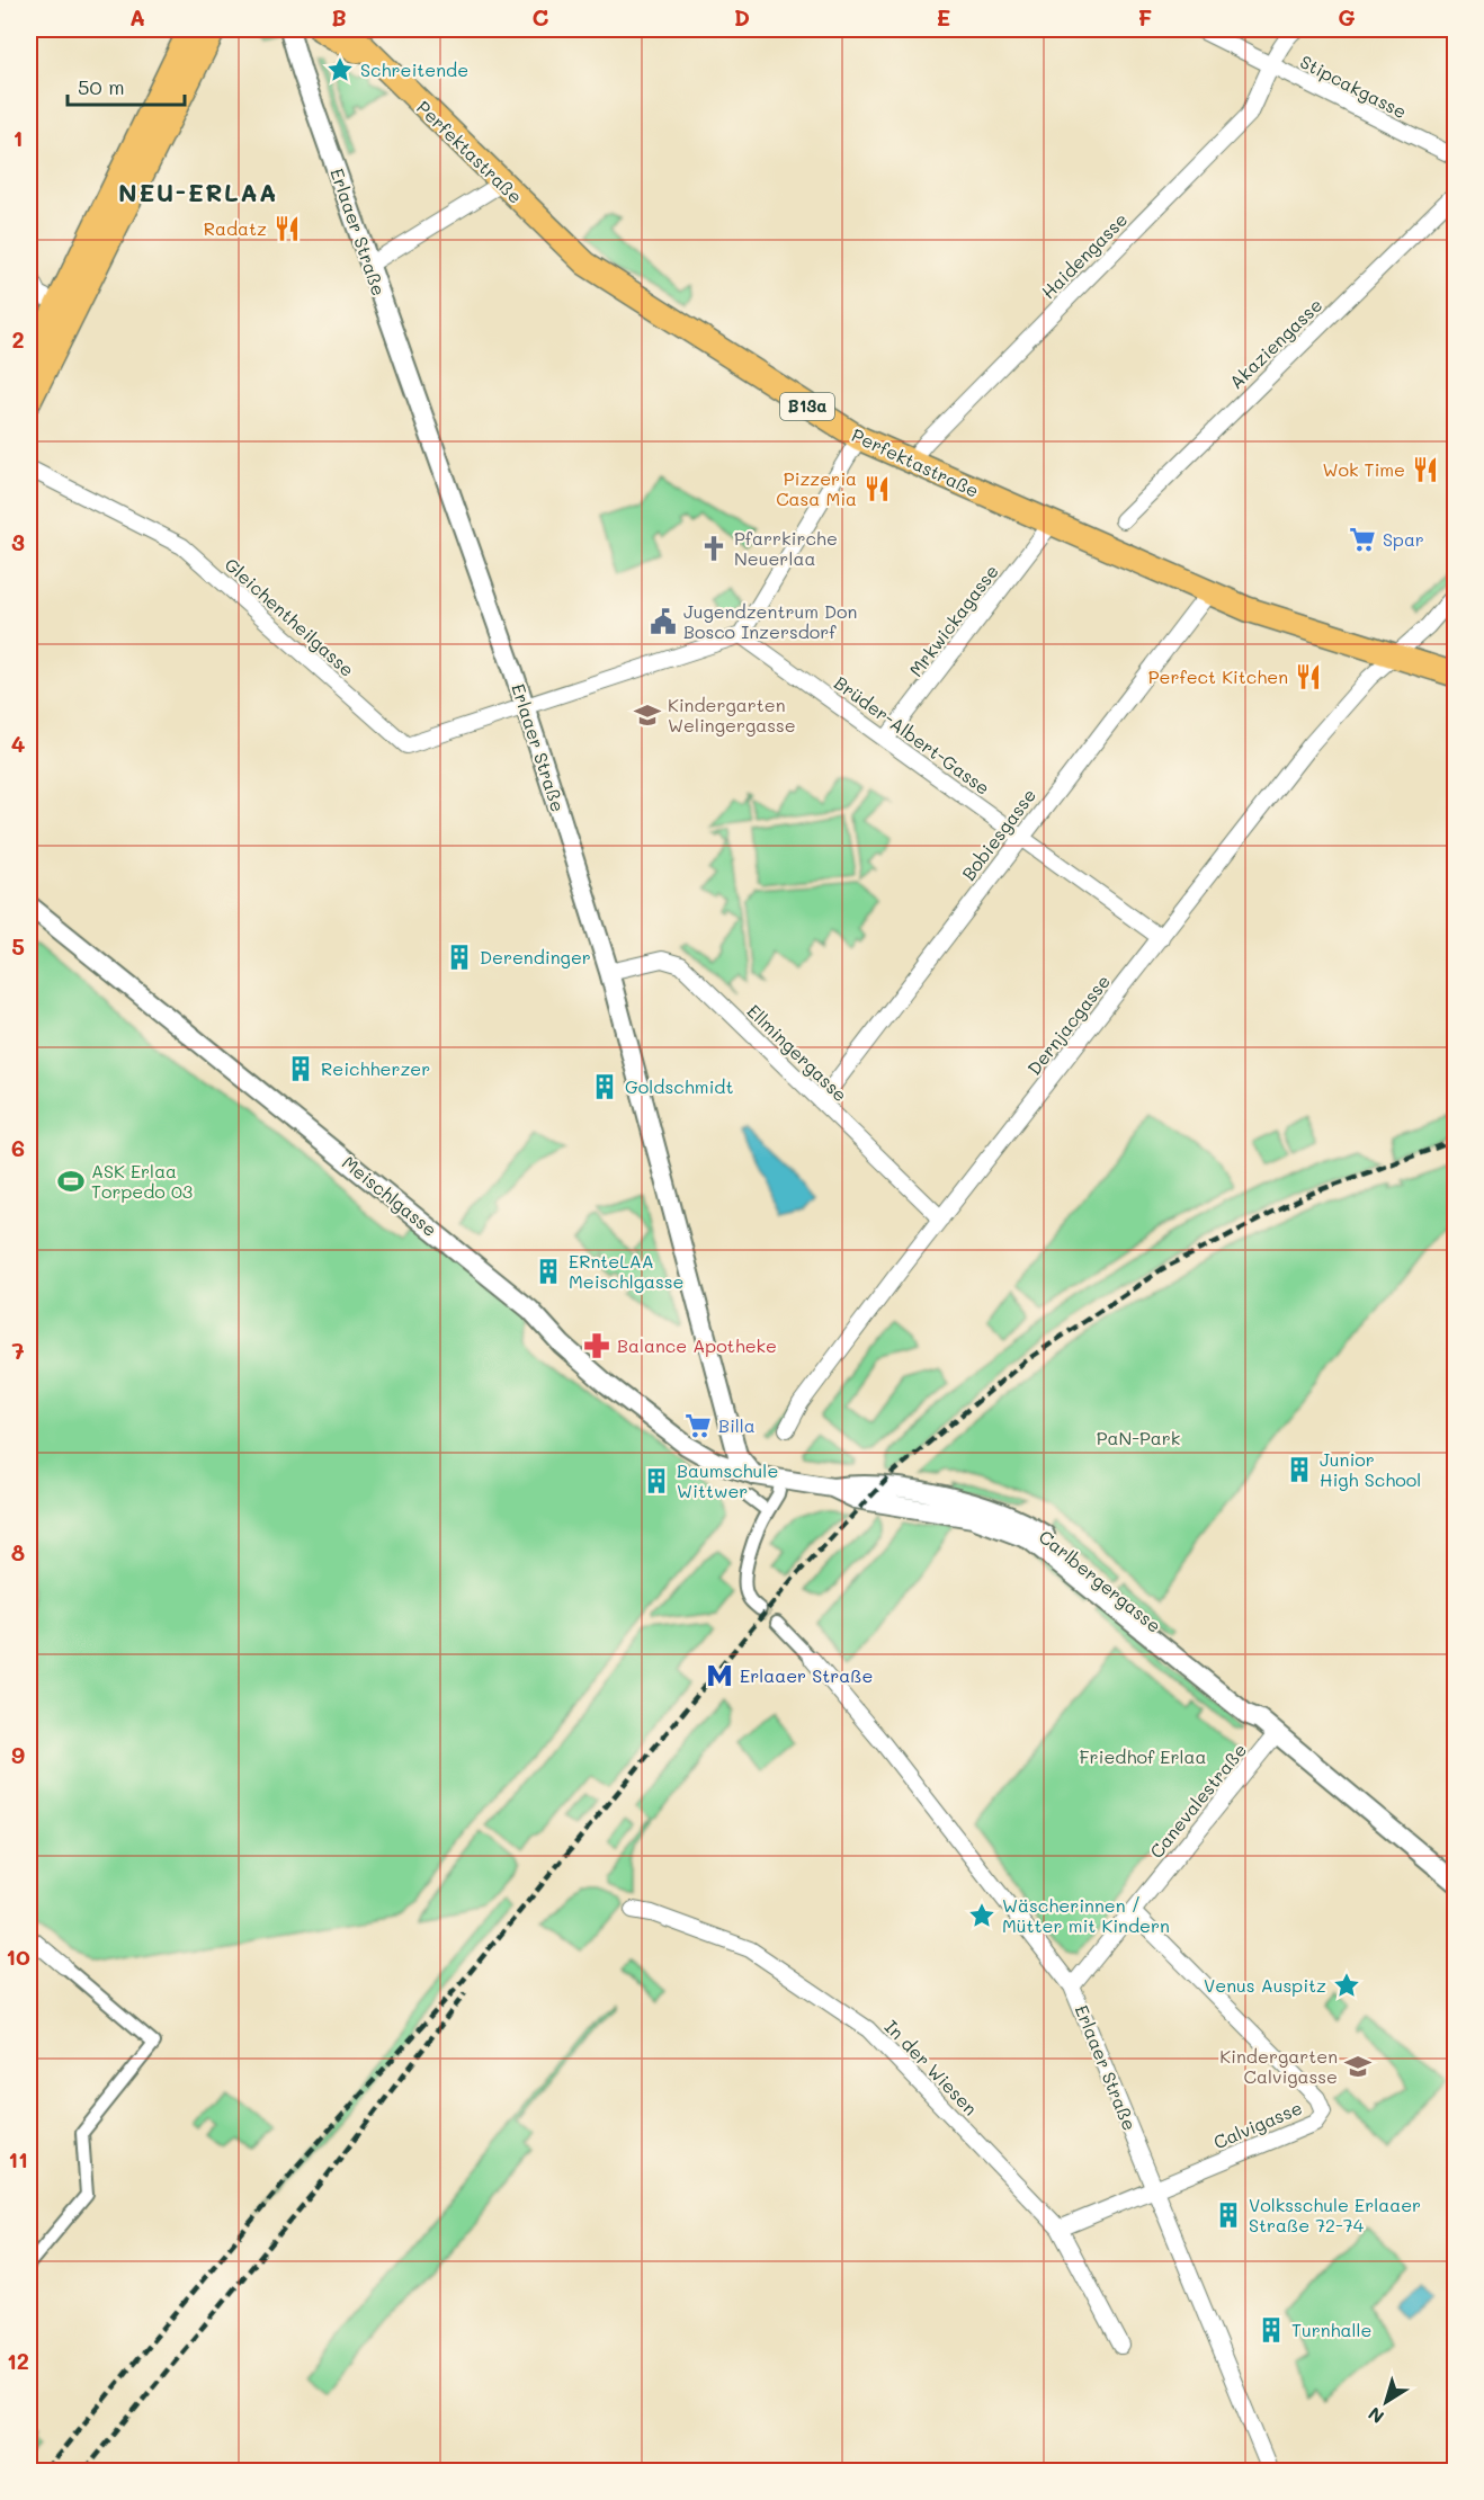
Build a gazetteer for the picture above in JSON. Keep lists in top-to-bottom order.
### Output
{
  "streets": {
    "main road": ["Perfektastraße", "B13a"],
    "street": [
      "Stipcakgasse",
      "Erlaaer Straße",
      "Haidengasse",
      "Akaziengasse",
      "Gleichentheilgasse",
      "Mrkwickagasse",
      "Brüder-Albert-Gasse",
      "Bobiesgasse",
      "Dernjacgasse",
      "Ellmingergasse",
      "Meischlgasse",
      "Carlbergergasse",
      "Canevalestraße",
      "In der Wiesen",
      "Calvigasse"
    ]
  },
  "crossings": [
    ["Stipcakgasse", "Haidengasse"],
    ["Perfektastraße", "Haidengasse"],
    ["Perfektastraße", "Mrkwickagasse"],
    ["Perfektastraße", "Bobiesgasse"],
    ["Perfektastraße", "Dernjacgasse"],
    ["Erlaaer Straße", "Gleichentheilgasse"],
    ["Erlaaer Straße", "Ellmingergasse"],
    ["Erlaaer Straße", "Meischlgasse"],
    ["Erlaaer Straße", "Carlbergergasse"],
    ["Erlaaer Straße", "Canevalestraße"],
    ["Erlaaer Straße", "Calvigasse"],
    ["Mrkwickagasse", "Brüder-Albert-Gasse"],
    ["Brüder-Albert-Gasse", "Bobiesgasse"],
    ["Brüder-Albert-Gasse", "Dernjacgasse"],
    ["Bobiesgasse", "Ellmingergasse"],
    ["Dernjacgasse", "Ellmingergasse"],
    ["Meischlgasse", "Carlbergergasse"],
    ["Carlbergergasse", "Canevalestraße"],
    ["Canevalestraße", "Calvigasse"],
    ["In der Wiesen", "Calvigasse"]
  ],
  "districts": ["NEU-ERLAA"],
  "parks": ["PaN-Park", "Friedhof Erlaa"],
  "places": {
    "place": ["Schreitende", "Wäscherinnen / Mütter mit Kindern", "Venus Auspitz"],
    "restaurant": [
      "Radatz",
      "Wok Time",
      "Pizzeria Casa Mia",
      "Perfect Kitchen"
    ],
    "supermarket": ["Spar", "Billa"],
    "church": ["Pfarrkirche Neuerlaa"],
    "public building": ["Jugendzentrum Don Bosco Inzersdorf"],
    "school or university": ["Kindergarten Welingergasse", "Kindergarten Calvigasse"],
    "building": [
      "Derendinger",
      "Reichherzer",
      "Goldschmidt",
      "ERnteLAA Meischlgasse",
      "Junior High School",
      "Baumschule Wittwer",
      "Volksschule Erlaaer Straße 72-74",
      "Turnhalle"
    ],
    "sports": ["ASK Erlaa Torpedo 03"],
    "pharmacy": ["Balance Apotheke"],
    "metro station": ["Erlaaer Straße"]
  },
  "scale_bar": "50 m",
  "north": "bottom left",
  "grid": {
    "columns": [
      "A",
      "B",
      "C",
      "D",
      "E",
      "F",
      "G"
    ],
    "rows": [
      "1",
      "2",
      "3",
      "4",
      "5",
      "6",
      "7",
      "8",
      "9",
      "10",
      "11",
      "12"
    ]
  }
}
